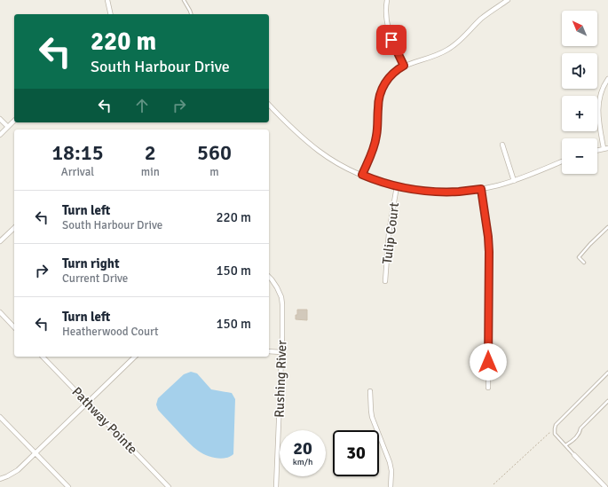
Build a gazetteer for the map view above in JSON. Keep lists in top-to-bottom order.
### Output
{
  "streets": {
    "street": ["Tulip Court", "Rushing River", "Pathway Pointe"]
  },
  "north": "top left",
  "page": {
    "map_buttons": ["+", "−"],
    "turn": ["220 m", "South Harbour Drive"],
    "eta": [
      "18:15",
      "Arrival",
      "2",
      "min",
      "560",
      "m"
    ],
    "list": [
      {
        "name": "Turn left",
        "note": "South Harbour Drive",
        "value": "220 m"
      },
      {
        "name": "Turn right",
        "note": "Current Drive",
        "value": "150 m"
      },
      {
        "name": "Turn left",
        "note": "Heatherwood Court",
        "value": "150 m"
      }
    ],
    "speed": "20 km/h",
    "limit": "30"
  }
}
